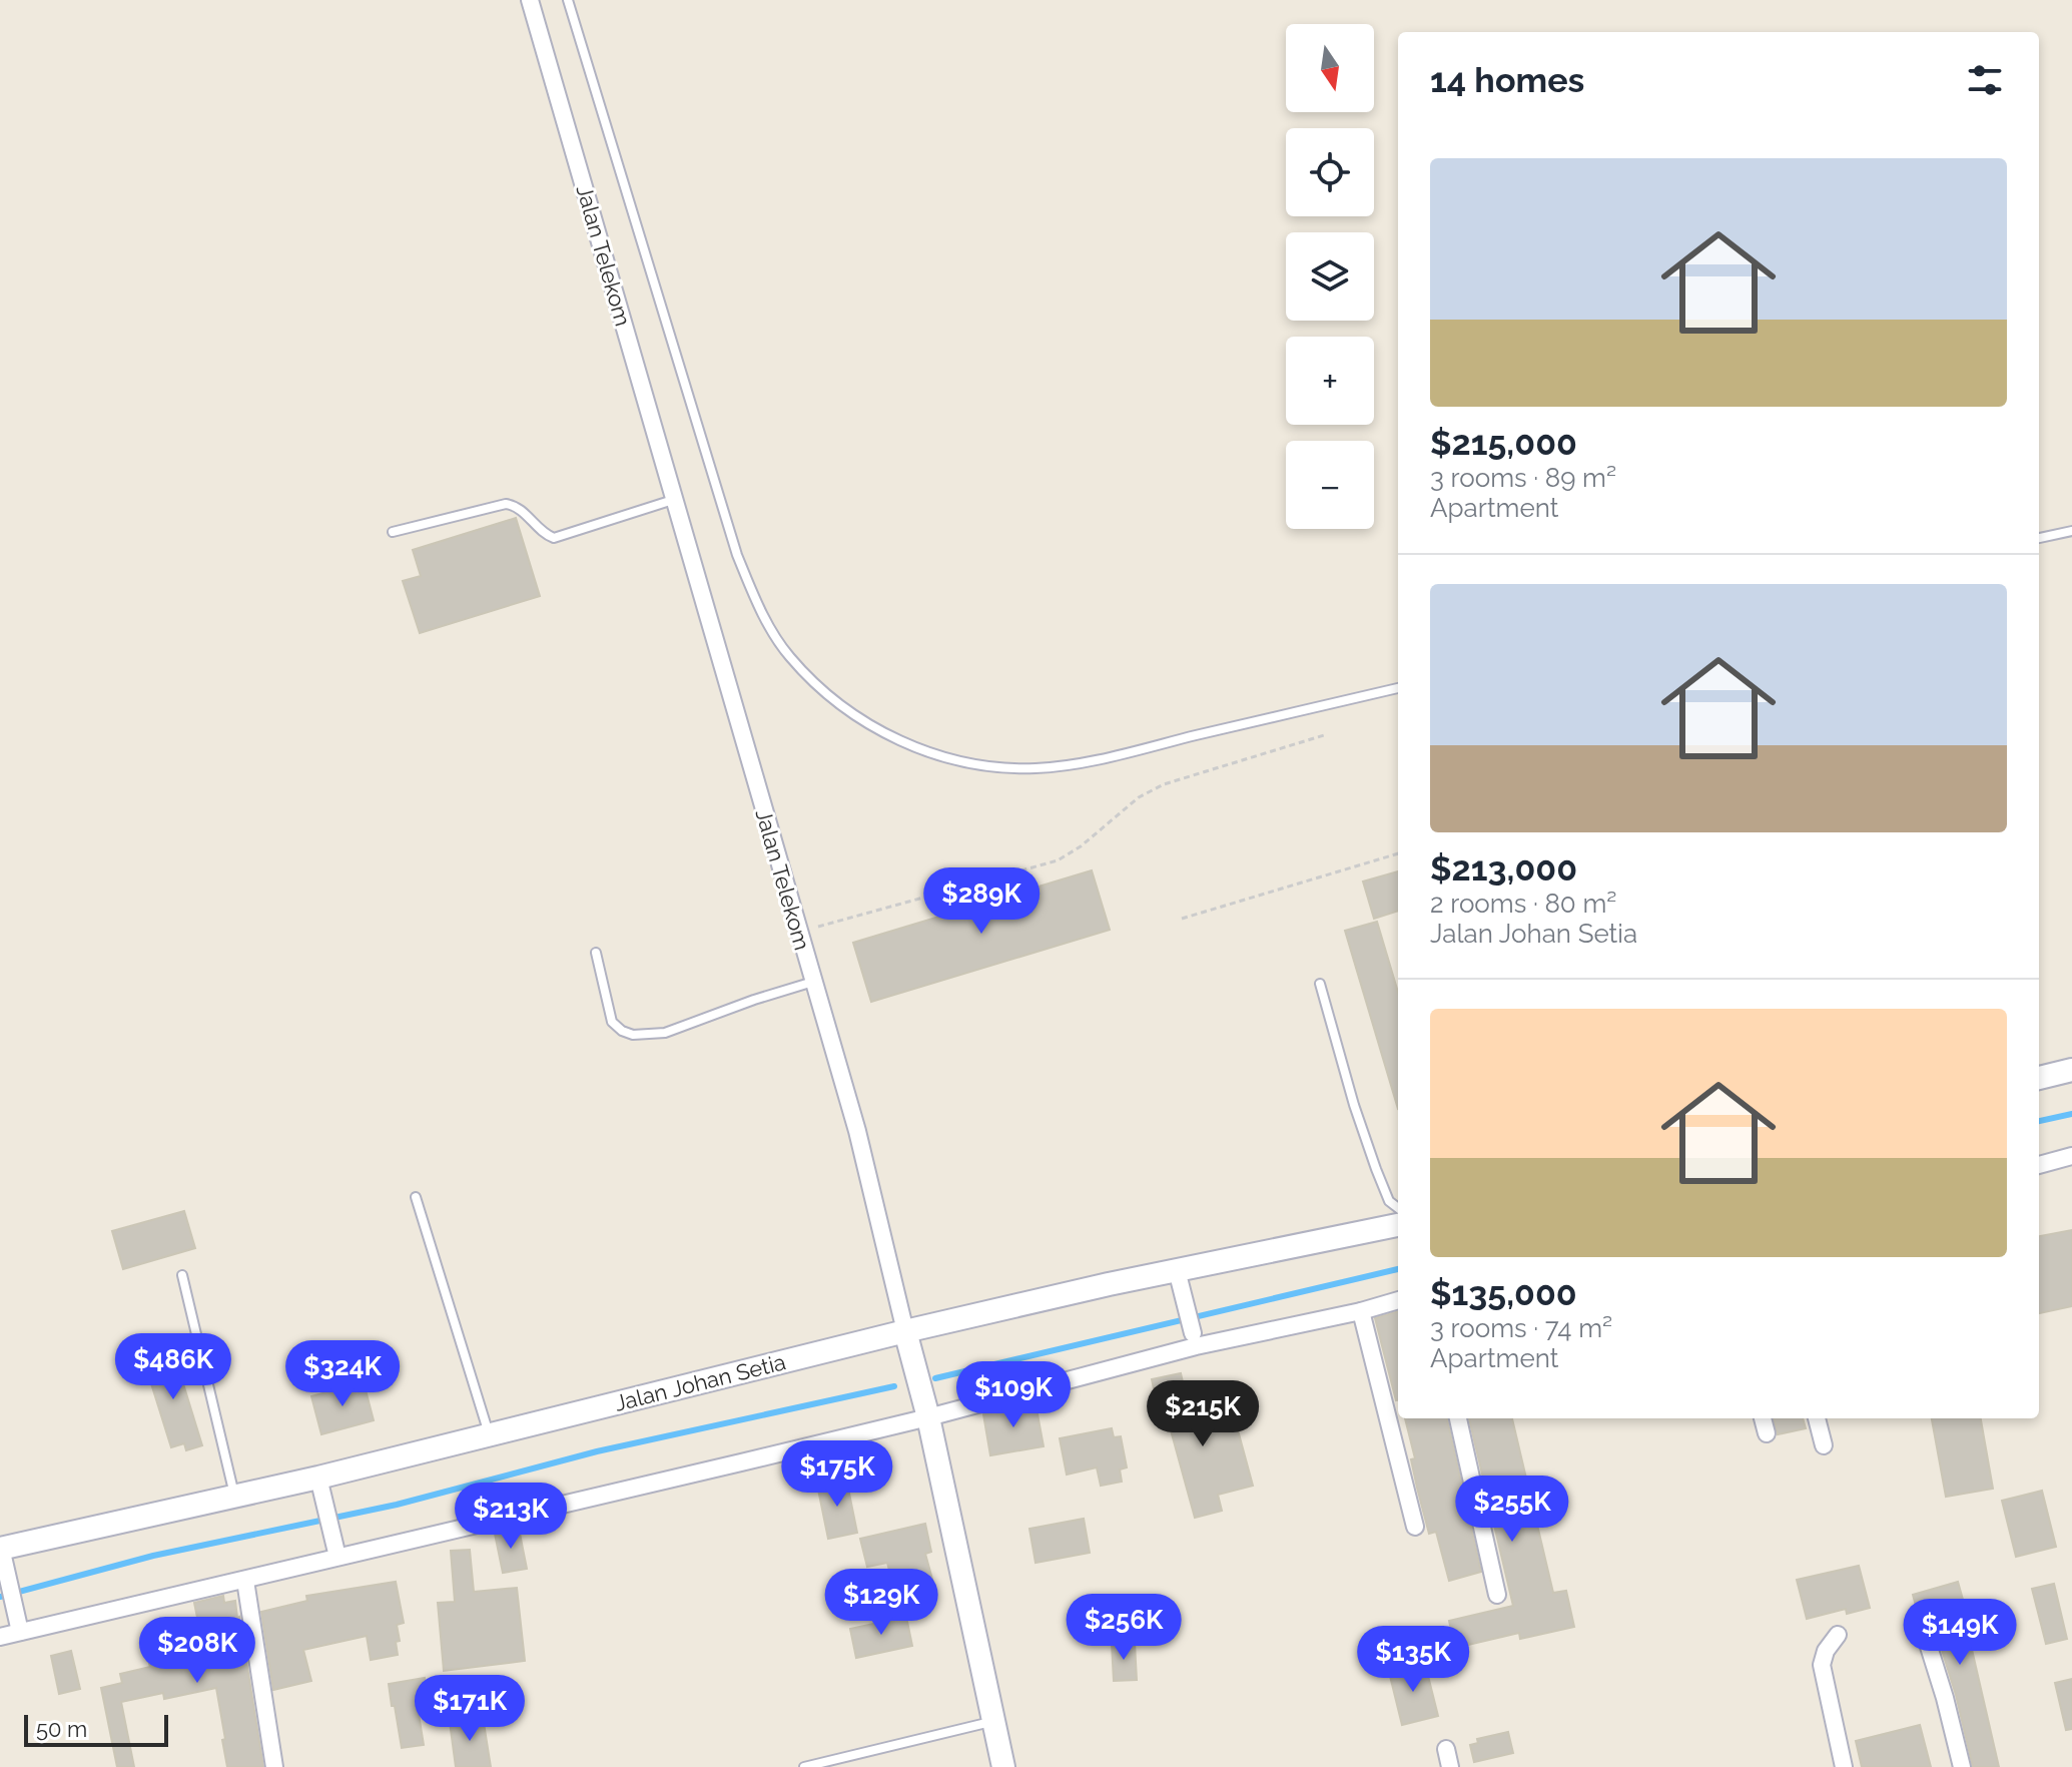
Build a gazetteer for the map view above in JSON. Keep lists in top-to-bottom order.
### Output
{
  "streets": {
    "main road": ["Jalan Telekom", "Jalan Johan Setia"]
  },
  "crossings": [
    ["Jalan Telekom", "Jalan Johan Setia"]
  ],
  "scale_bar": "50 m",
  "north": "bottom",
  "page": {
    "map_buttons": ["+", "−"],
    "heading": "14 homes",
    "list": [
      {
        "name": "$215,000",
        "note": "3 rooms · 89 m² · Apartment"
      },
      {
        "name": "$213,000",
        "note": "2 rooms · 80 m² · Jalan Johan Setia"
      },
      {
        "name": "$135,000",
        "note": "3 rooms · 74 m² · Apartment"
      }
    ],
    "price": [
      "$289K",
      "$486K",
      "$324K",
      "$109K",
      "$215K",
      "$175K",
      "$255K",
      "$213K",
      "$129K",
      "$256K",
      "$149K",
      "$208K",
      "$135K",
      "$171K"
    ],
    "scale": "50 m"
  }
}
